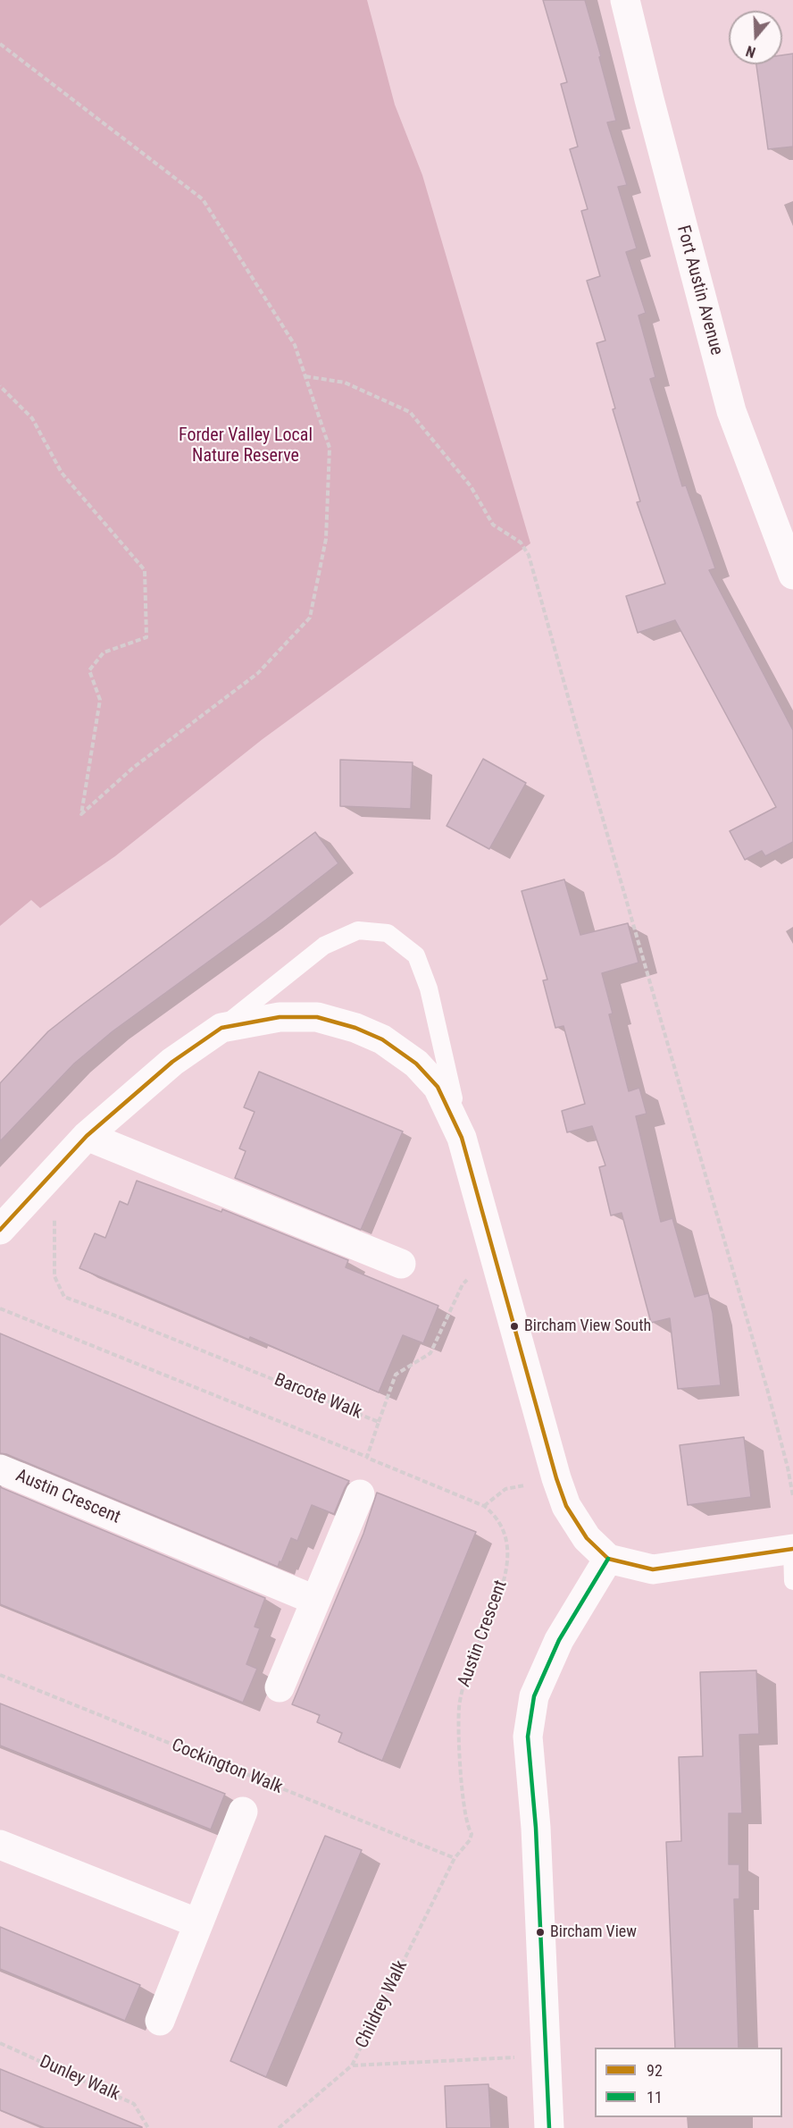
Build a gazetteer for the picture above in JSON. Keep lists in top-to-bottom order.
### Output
{
  "streets": {
    "street": ["Fort Austin Avenue", "Austin Crescent"],
    "path": [
      "Barcote Walk",
      "Cockington Walk",
      "Childrey Walk",
      "Dunley Walk"
    ]
  },
  "crossings": [
    ["Barcote Walk", "Austin Crescent"],
    ["Austin Crescent", "Cockington Walk"],
    ["Austin Crescent", "Childrey Walk"],
    ["Cockington Walk", "Childrey Walk"]
  ],
  "parks": ["Forder Valley Local Nature Reserve"],
  "places": ["Bircham View South", "Bircham View"],
  "lines": ["transit line 92", "transit line 11"],
  "legend": ["92", "11"],
  "north": "bottom"
}
